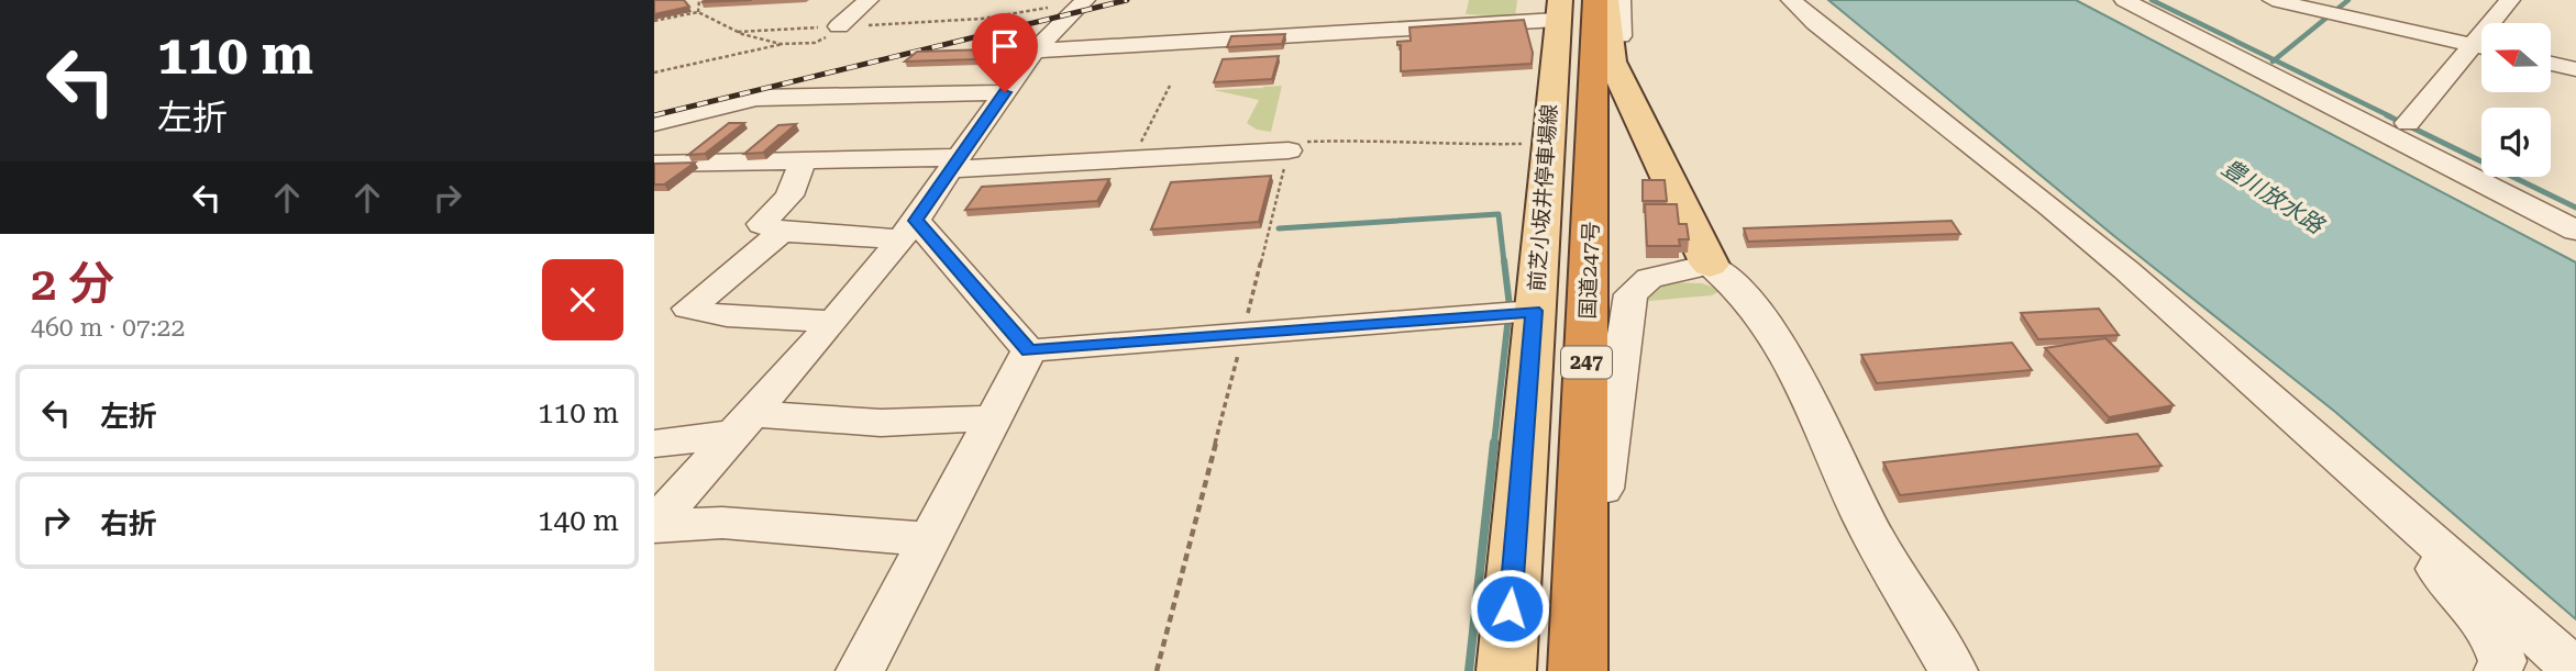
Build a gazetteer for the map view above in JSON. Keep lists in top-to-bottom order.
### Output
{
  "streets": {
    "highway": ["国道247号", "247"],
    "main road": ["前芝小坂井停車場線"]
  },
  "crossings": [
    ["国道247号", "247"]
  ],
  "water": ["豊川放水路"],
  "north": "left",
  "page": {
    "turn": ["110 m", "左折"],
    "heading": ["2 分", "460 m · 07:22"],
    "list": [
      {
        "name": "左折",
        "value": "110 m"
      },
      {
        "name": "右折",
        "value": "140 m"
      }
    ]
  }
}
